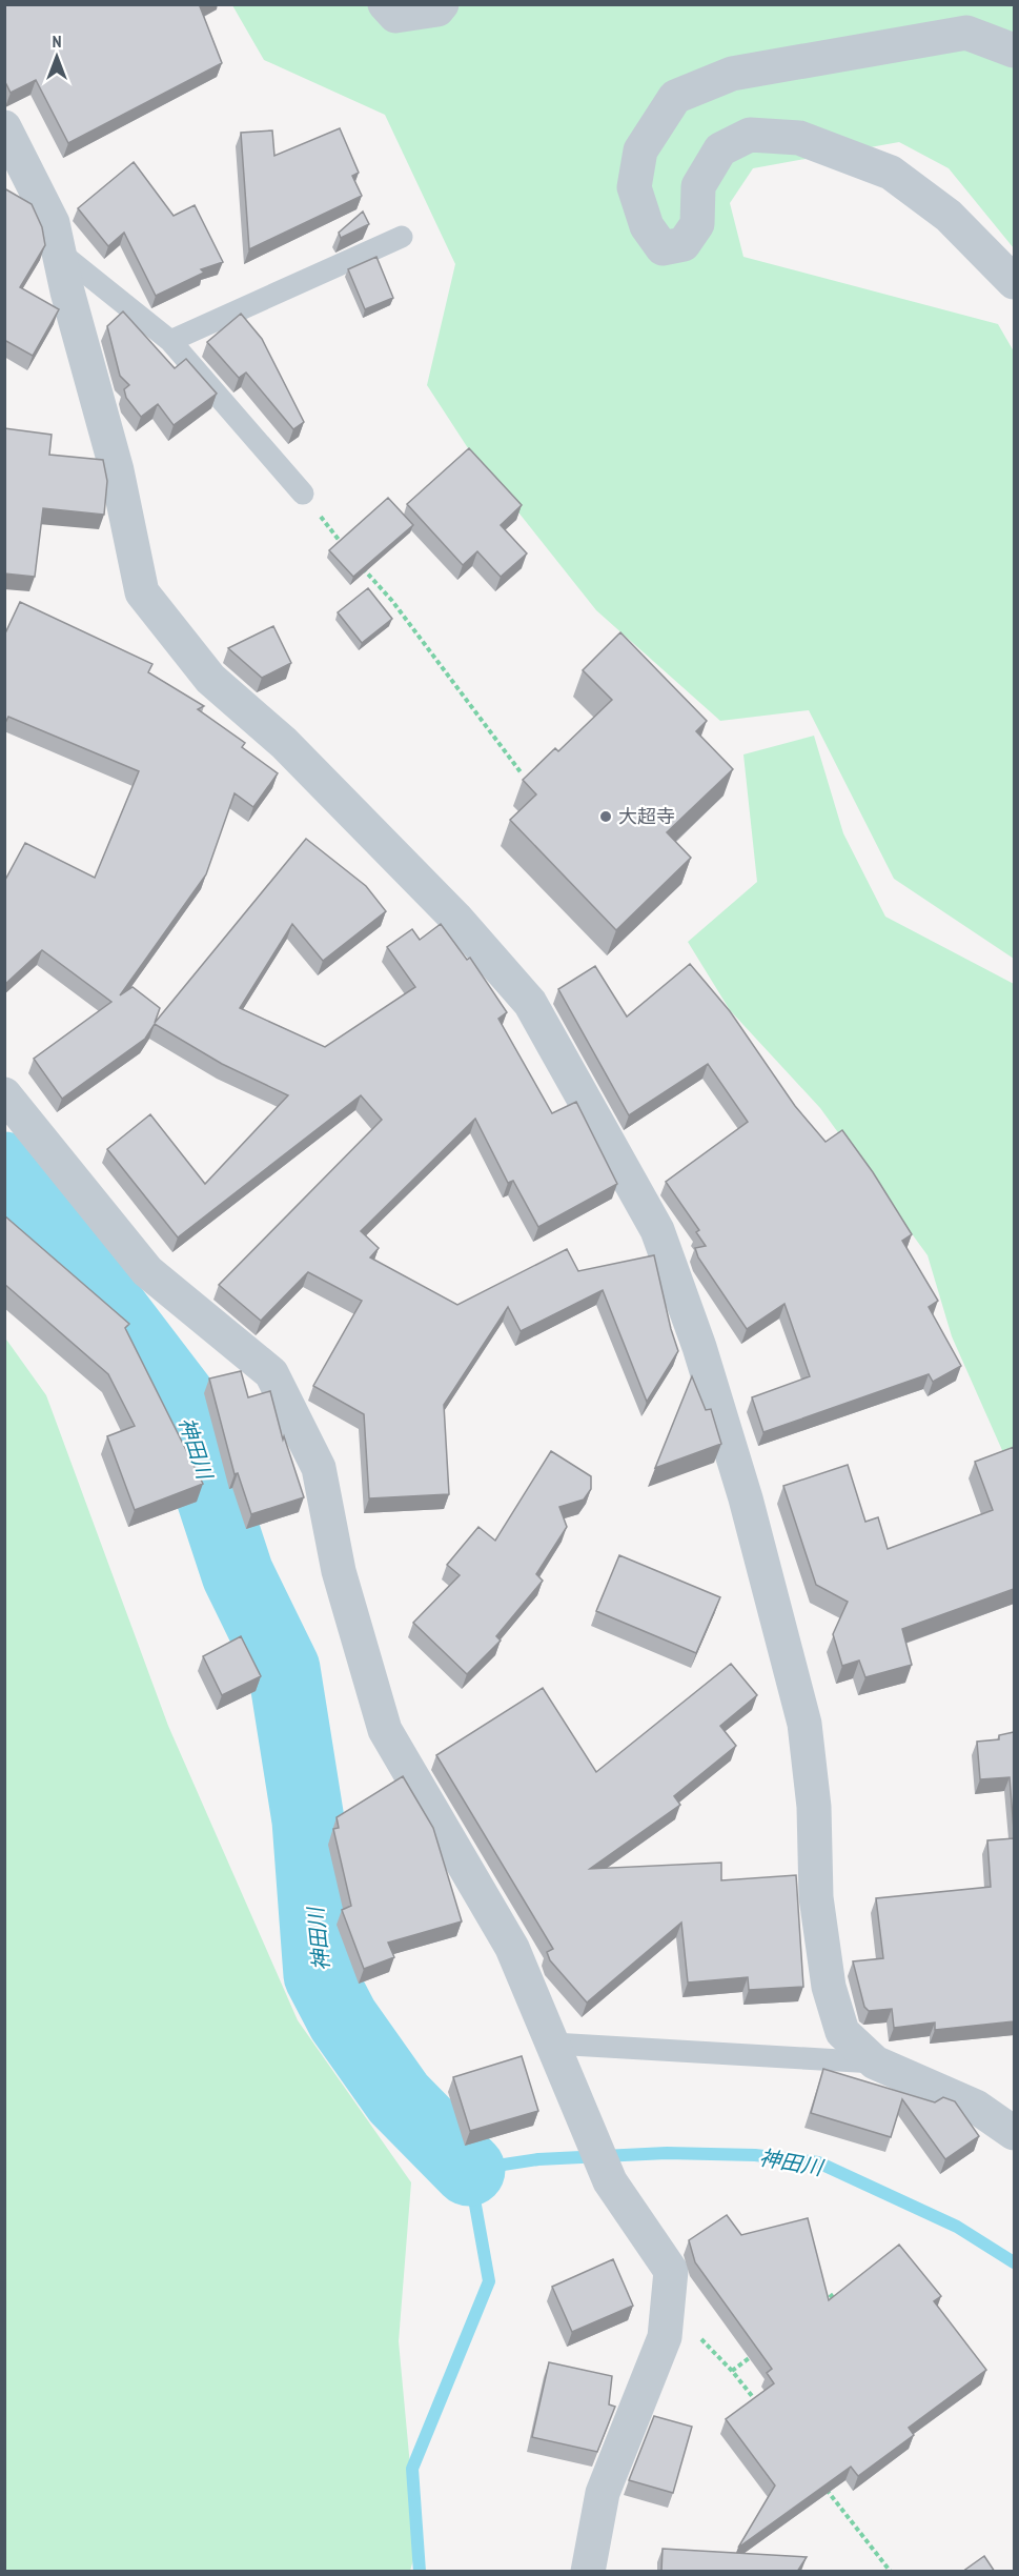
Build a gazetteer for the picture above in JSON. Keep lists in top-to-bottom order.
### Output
{
  "water": ["神田川"],
  "places": ["大超寺"],
  "north": "top"
}
